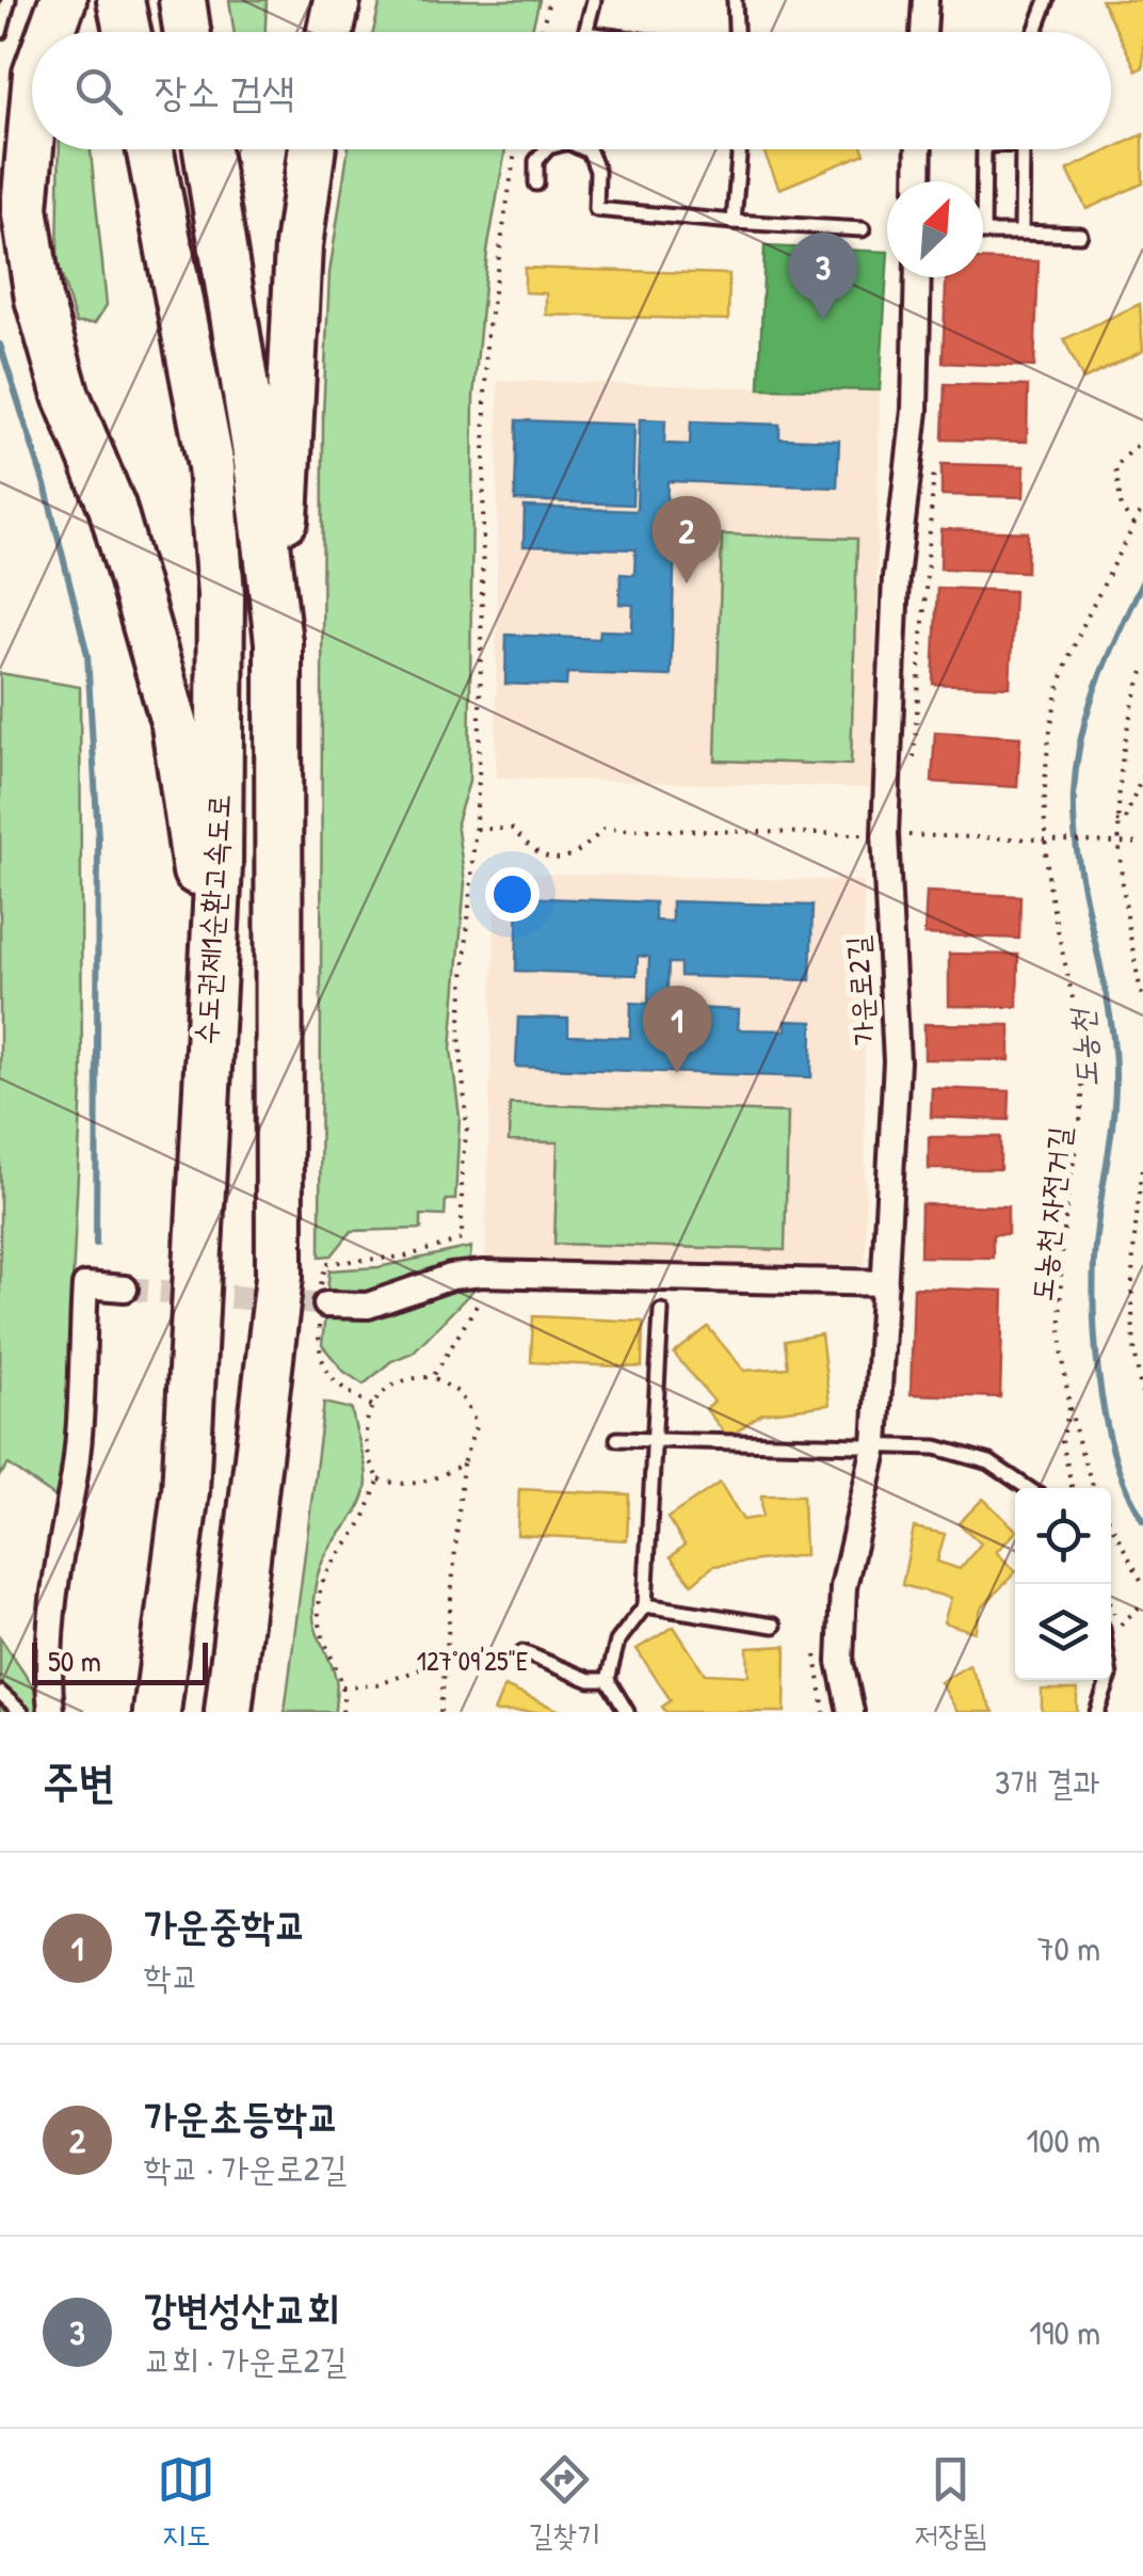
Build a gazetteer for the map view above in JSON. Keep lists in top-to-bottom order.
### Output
{
  "streets": {
    "highway": ["수도권제1순환고속도로"],
    "street": ["가운로2길"],
    "path": ["도농천 자전거길"]
  },
  "water": ["도농천"],
  "scale_bar": "50 m",
  "north": "top right",
  "page": {
    "search": "장소 검색",
    "pins": ["3", "2", "1"],
    "scale": "50 m",
    "heading": ["주변", "3개 결과"],
    "list": [
      {
        "mark": "1",
        "name": "가운중학교",
        "note": "학교",
        "value": "70 m"
      },
      {
        "mark": "2",
        "name": "가운초등학교",
        "note": "학교 · 가운로2길",
        "value": "100 m"
      },
      {
        "mark": "3",
        "name": "강변성산교회",
        "note": "교회 · 가운로2길",
        "value": "190 m"
      }
    ],
    "nav": ["지도", "길찾기", "저장됨"]
  },
  "coordinates": ["127°09'25\"E"]
}
